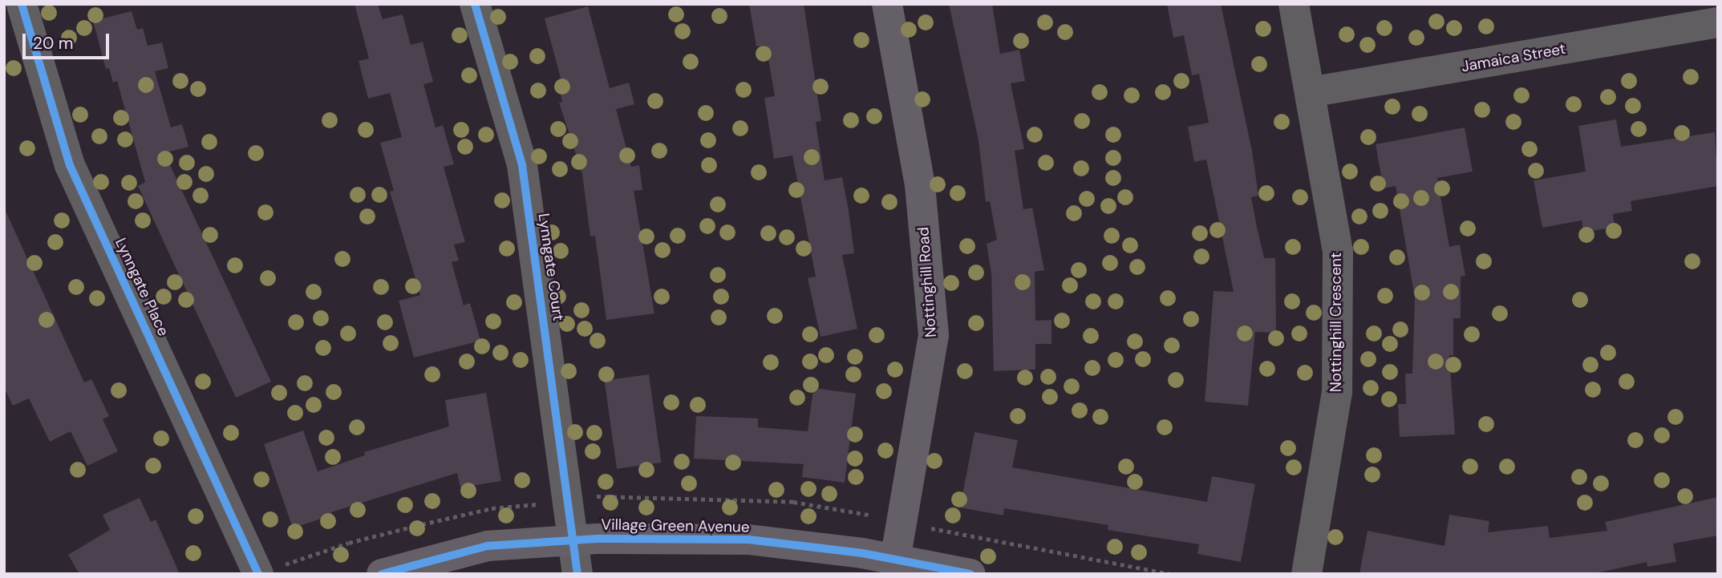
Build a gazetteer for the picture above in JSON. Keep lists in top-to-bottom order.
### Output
{
  "streets": {
    "street": [
      "Jamaica Street",
      "Lynngate Court",
      "Nottinghill Road",
      "Lynngate Place",
      "Nottinghill Crescent",
      "Village Green Avenue"
    ]
  },
  "crossings": [
    ["Jamaica Street", "Nottinghill Crescent"],
    ["Lynngate Court", "Village Green Avenue"],
    ["Nottinghill Road", "Village Green Avenue"]
  ],
  "scale_bar": "20 m"
}
